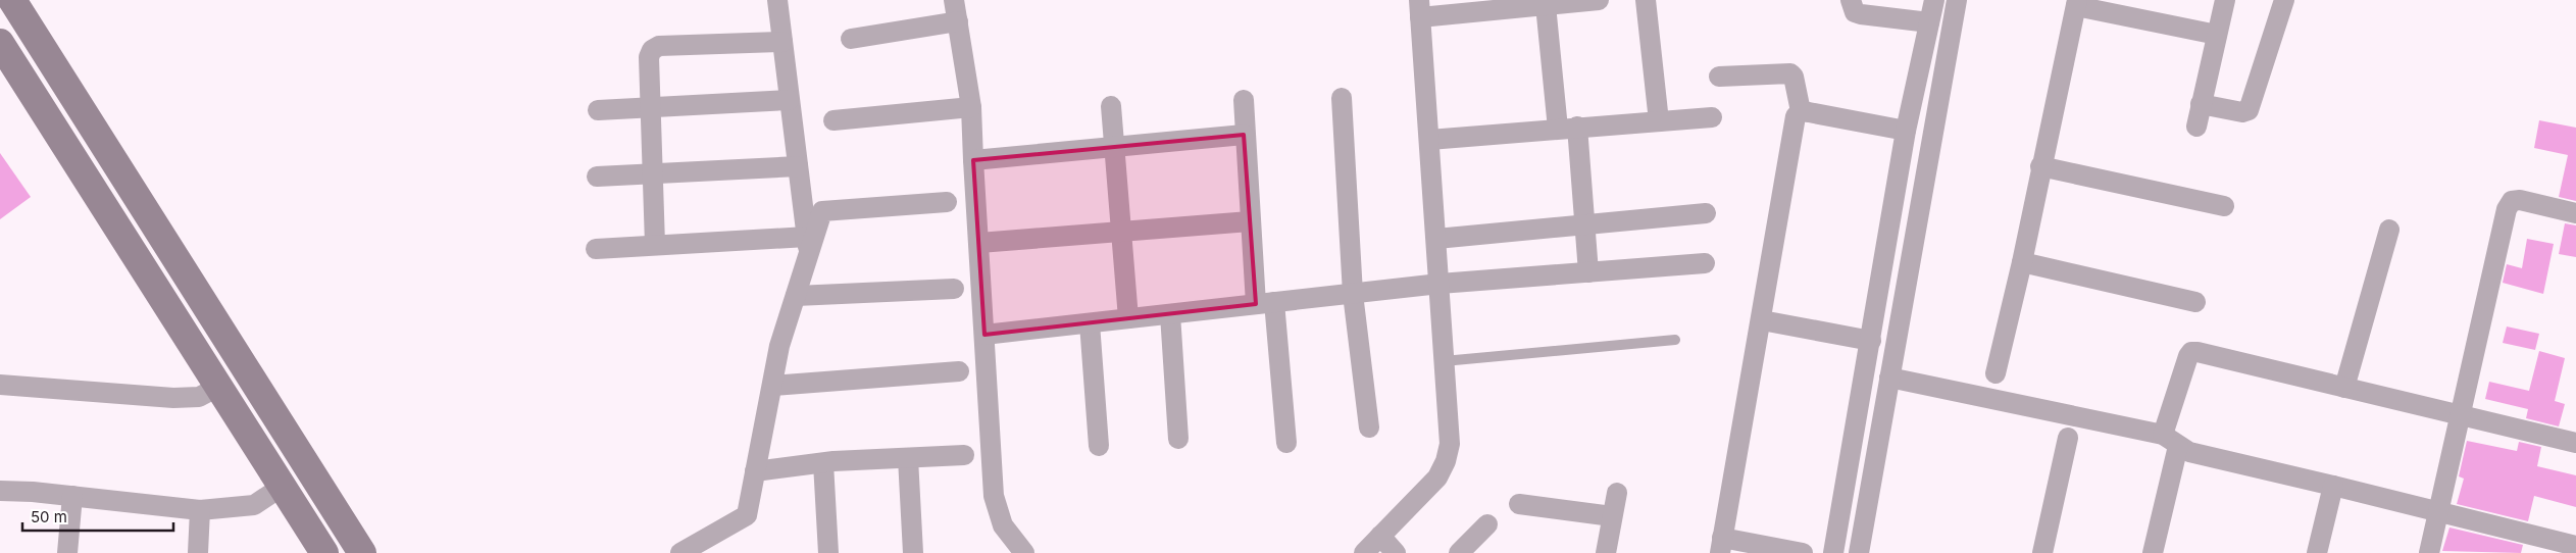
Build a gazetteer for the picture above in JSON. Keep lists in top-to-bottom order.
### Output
{
  "scale_bar": "50 m"
}
